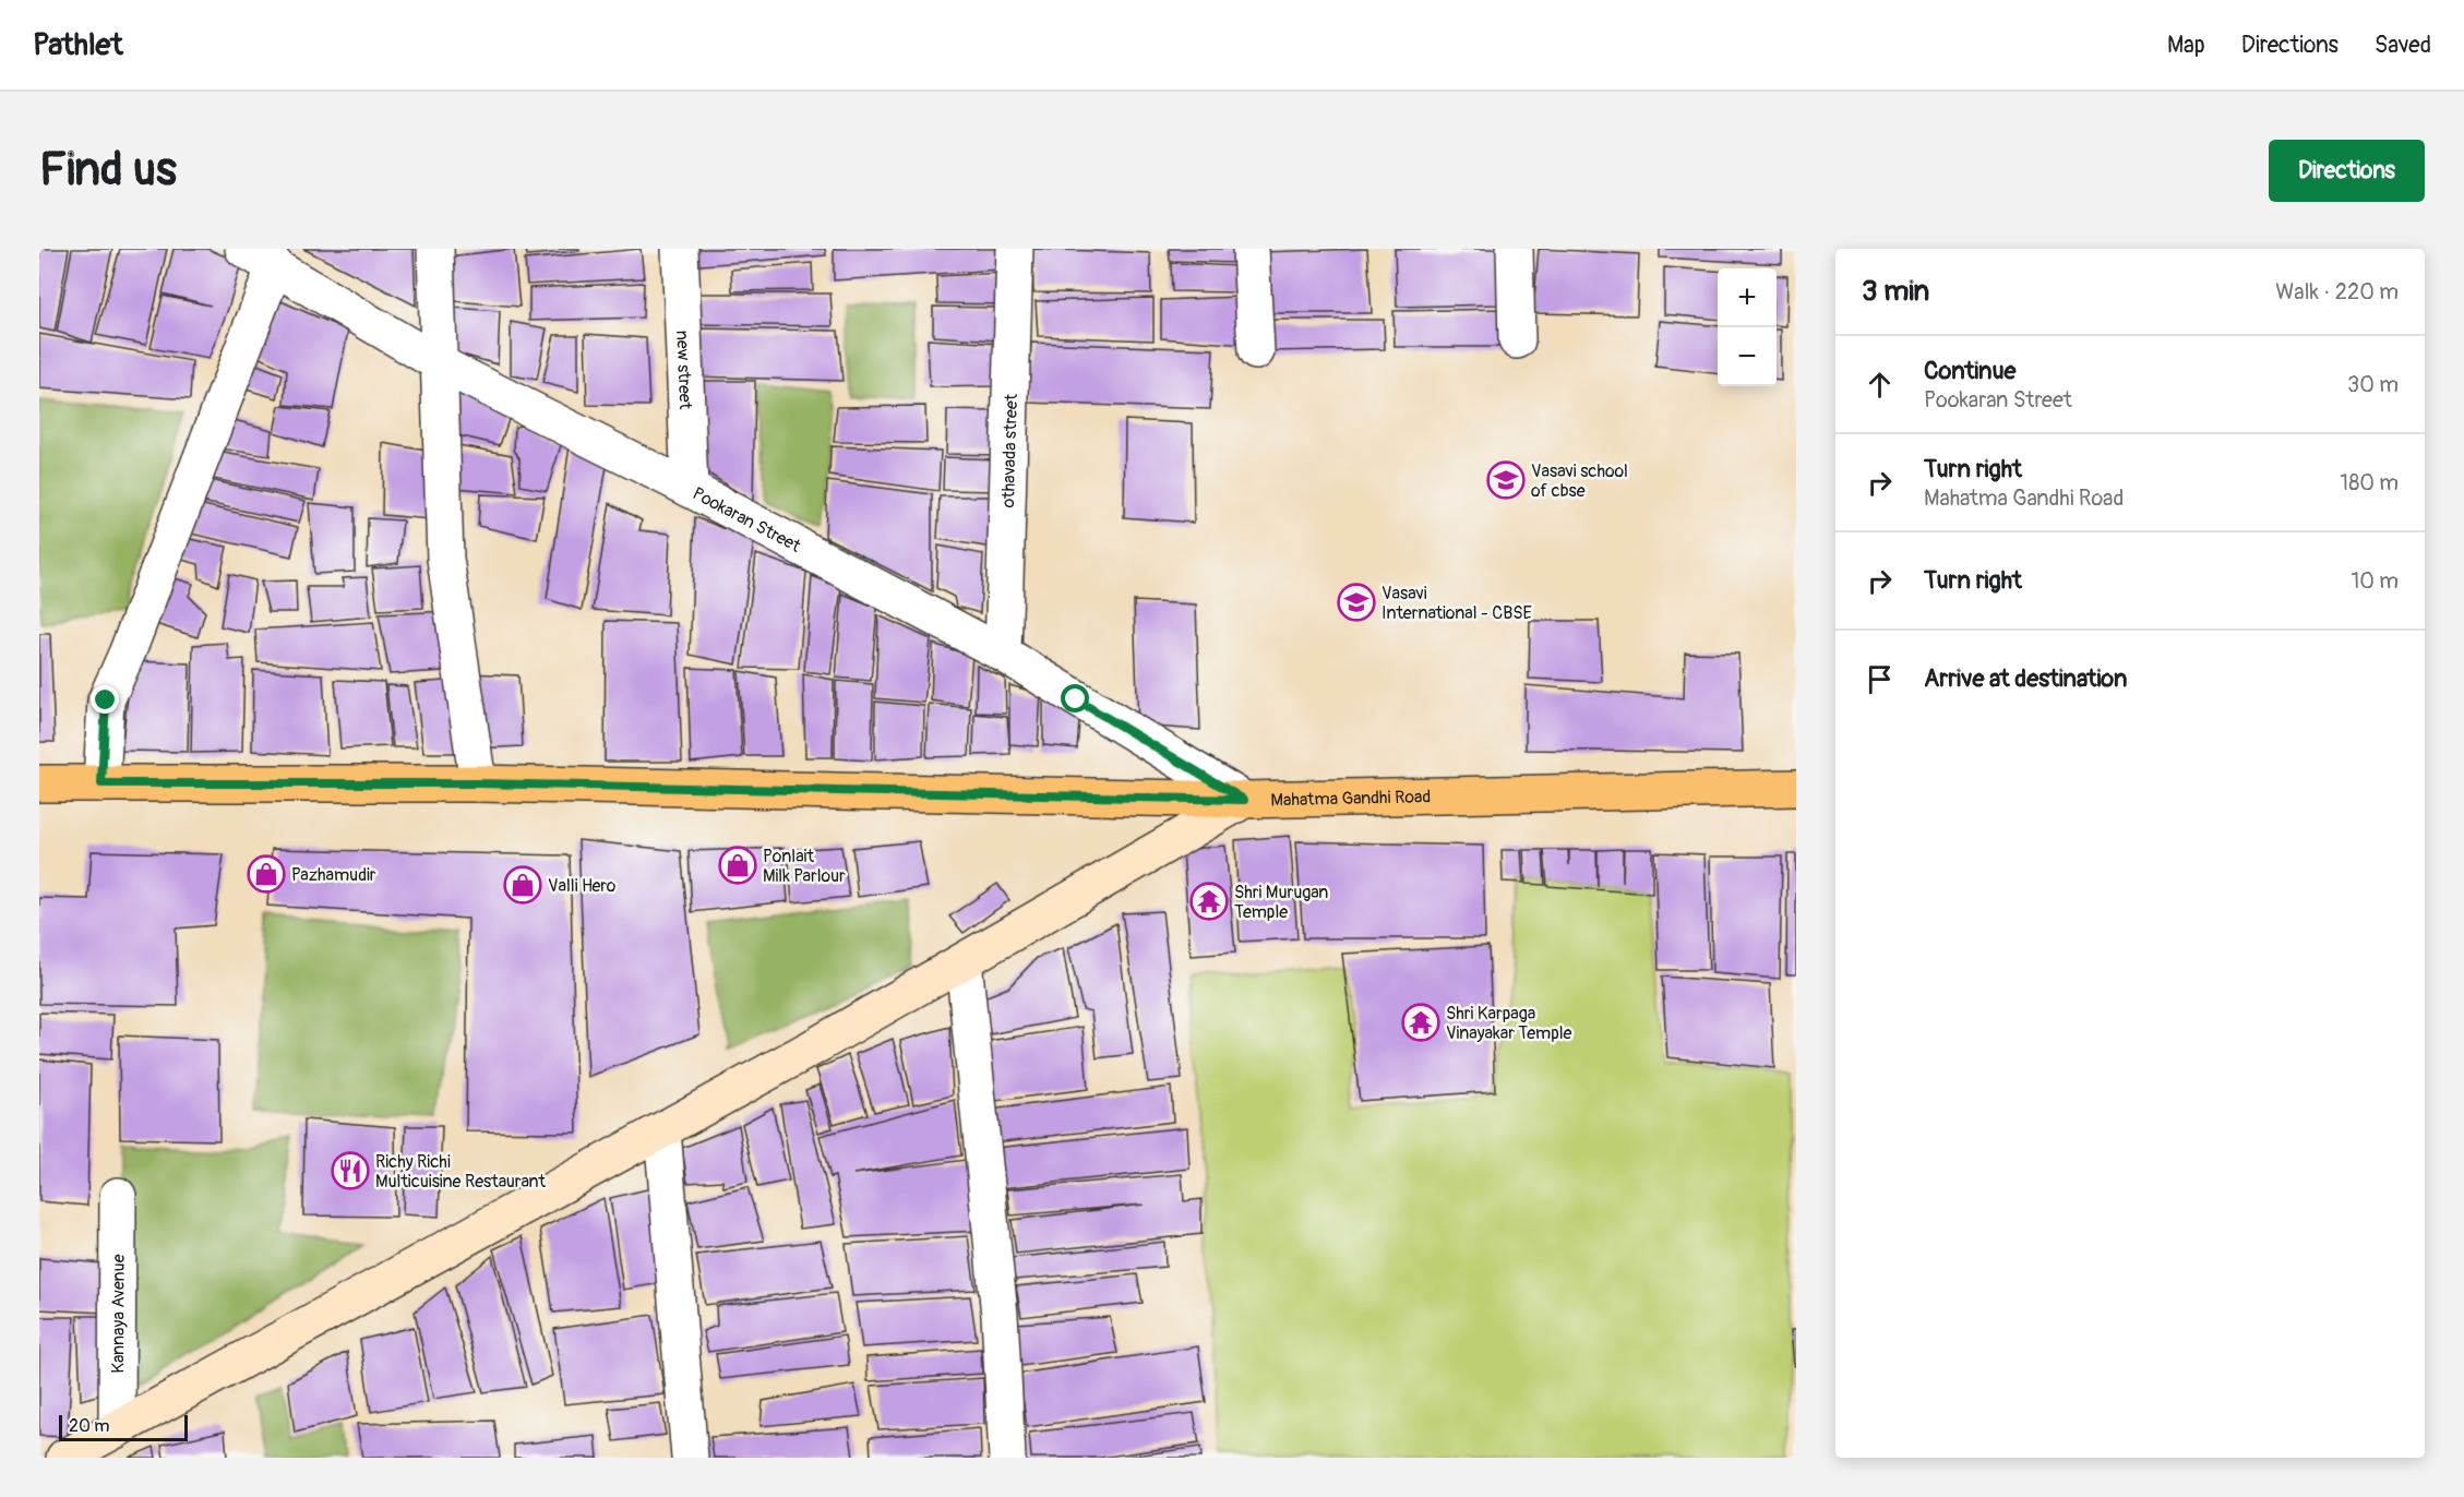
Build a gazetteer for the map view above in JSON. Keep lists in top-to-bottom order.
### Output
{
  "streets": {
    "main road": ["Mahatma Gandhi Road"],
    "street": [
      "new street",
      "othavada street",
      "Pookaran Street",
      "Kannaya Avenue"
    ]
  },
  "crossings": [
    ["new street", "Pookaran Street"],
    ["othavada street", "Pookaran Street"],
    ["Pookaran Street", "Mahatma Gandhi Road"]
  ],
  "places": {
    "school or university": ["Vasavi school of cbse", "Vasavi International - CBSE"],
    "shop": ["Ponlait Milk Parlour", "Pazhamudir", "Valli Hero"],
    "temple": ["Shri Murugan Temple", "Shri Karpaga Vinayakar Temple"],
    "restaurant": ["Richy Richi Multicuisine Restaurant"]
  },
  "scale_bar": "20 m",
  "page": {
    "header": "Pathlet",
    "nav": ["Map", "Directions", "Saved"],
    "buttons": "Directions",
    "title": "Find us",
    "heading": ["3 min", "Walk · 220 m"],
    "map_buttons": ["+", "−"],
    "list": [
      ["Continue", "Pookaran Street", "30 m"],
      ["Turn right", "Mahatma Gandhi Road", "180 m"],
      ["Turn right", "10 m"],
      "Arrive at destination"
    ],
    "scale": "20 m"
  }
}
